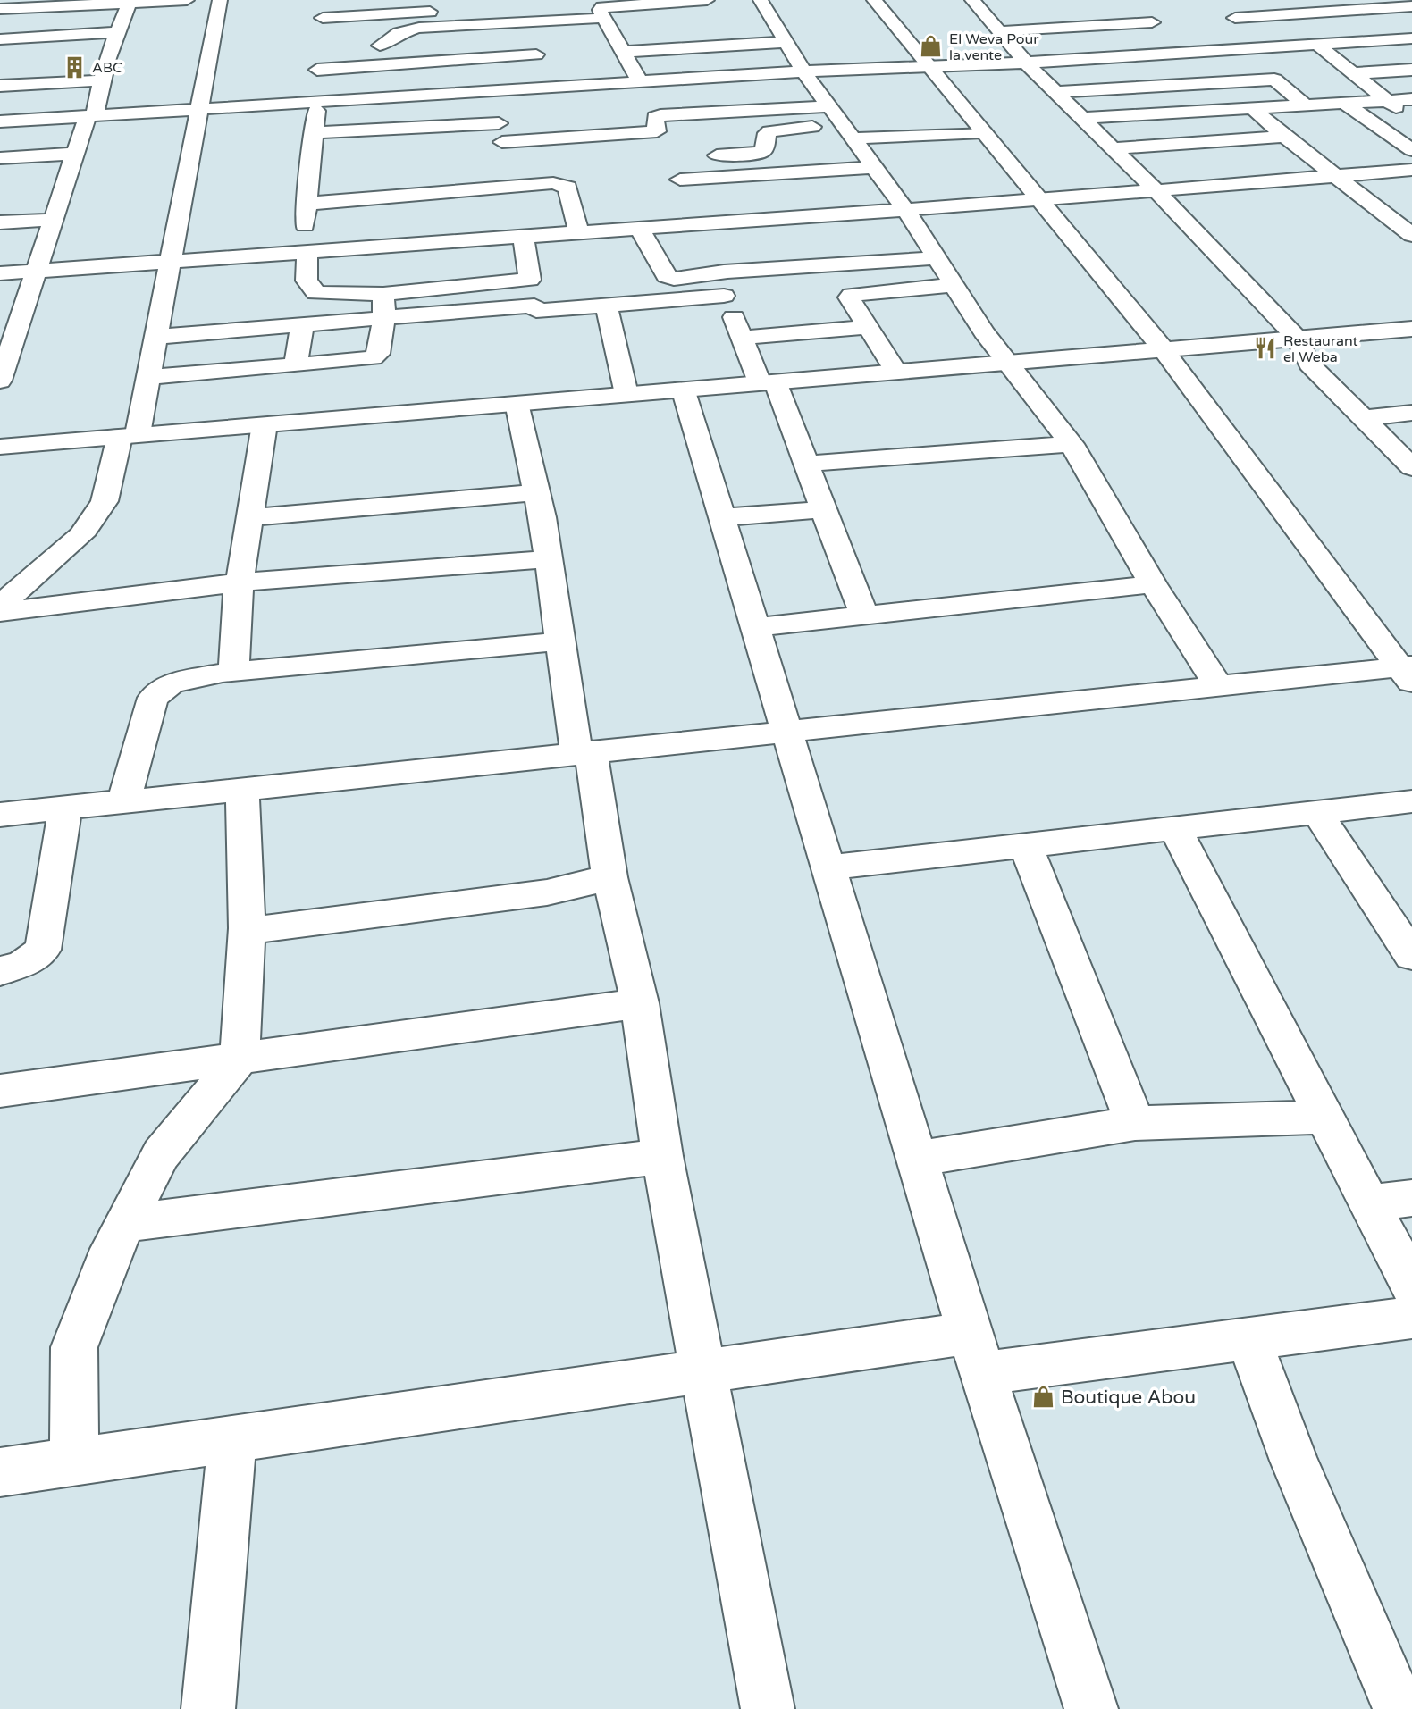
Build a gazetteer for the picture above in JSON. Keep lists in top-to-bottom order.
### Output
{
  "places": {
    "shop": ["El Weva Pour la vente", "Boutique Abou"],
    "building": ["ABC"],
    "restaurant": ["Restaurant el Weba"]
  }
}
